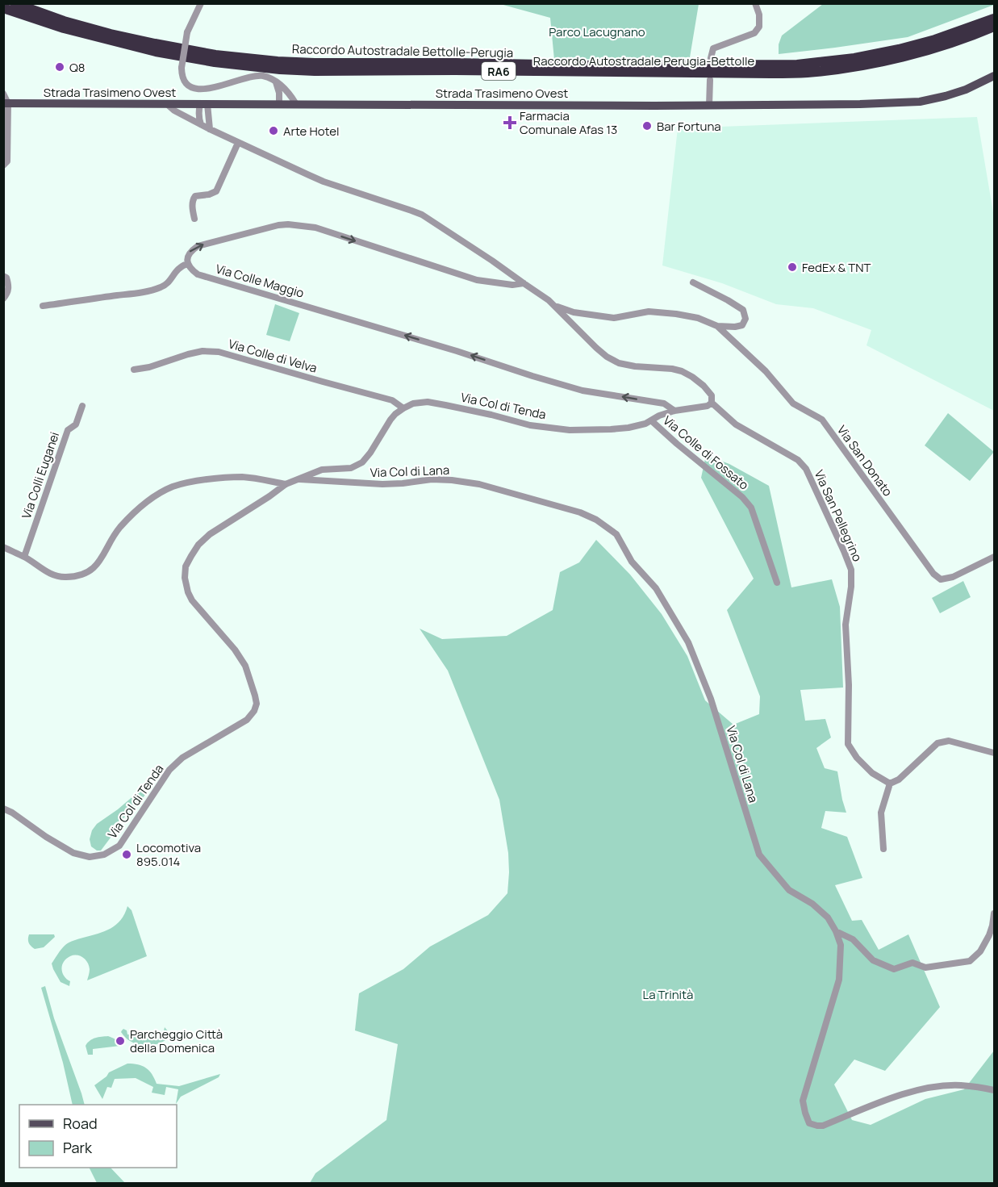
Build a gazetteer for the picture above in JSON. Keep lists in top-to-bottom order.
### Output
{
  "streets": {
    "highway": ["Raccordo Autostradale Bettolle-Perugia", "Raccordo Autostradale Perugia-Bettolle", "RA6"],
    "main road": ["Strada Trasimeno Ovest"],
    "street": [
      "Via Colle Maggio",
      "Via Colle di Velva",
      "Via Col di Tenda",
      "Via Colle di Fossato",
      "Via San Donato",
      "Via Col di Lana",
      "Via Colli Euganei",
      "Via San Pellegrino"
    ]
  },
  "crossings": [
    ["Via Colle Maggio", "Via Col di Tenda"],
    ["Via Colle di Velva", "Via Col di Tenda"],
    ["Via Col di Tenda", "Via Colle di Fossato"],
    ["Via Col di Tenda", "Via Col di Lana"],
    ["Via Col di Tenda", "Via San Pellegrino"]
  ],
  "parks": ["Parco Lacugnano", "La Trinità"],
  "places": {
    "other": [
      "Q8",
      "Bar Fortuna",
      "Arte Hotel",
      "FedEx & TNT",
      "Locomotiva 895.014",
      "Parcheggio Città della Domenica"
    ],
    "health": ["Farmacia Comunale Afas 13"]
  },
  "legend": ["Road", "Park"]
}
